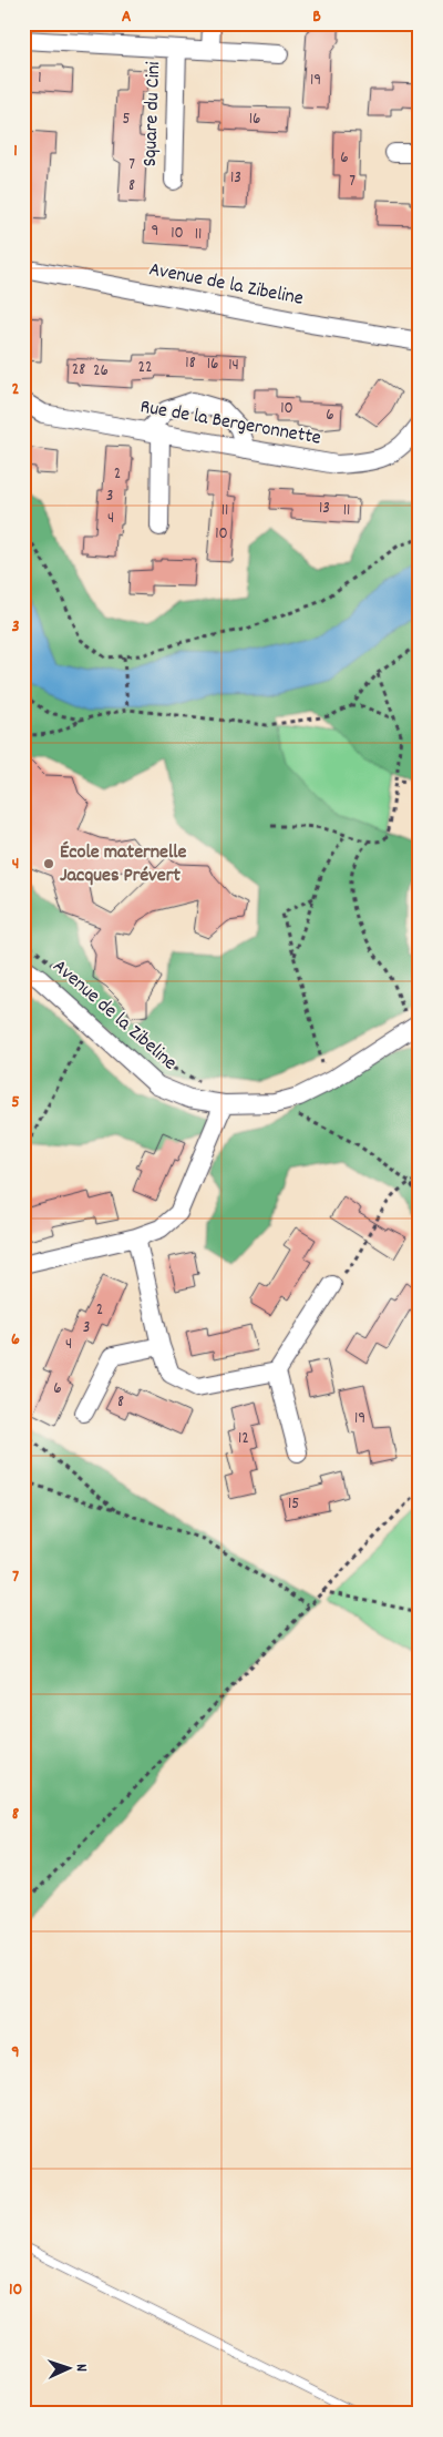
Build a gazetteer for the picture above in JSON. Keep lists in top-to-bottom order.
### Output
{
  "streets": {
    "street": ["Square du Cini", "Avenue de la Zibeline", "Rue de la Bergeronnette"]
  },
  "places": ["École maternelle Jacques Prévert"],
  "house_numbers": [
    "1",
    "19",
    "5",
    "16",
    "6",
    "7",
    "13",
    "7",
    "8",
    "9",
    "10",
    "11",
    "18",
    "16",
    "14",
    "22",
    "28",
    "26",
    "10",
    "6",
    "2",
    "3",
    "13",
    "11",
    "11",
    "4",
    "10",
    "2",
    "3",
    "4",
    "6",
    "8",
    "19",
    "12",
    "15"
  ],
  "north": "right",
  "grid": {
    "columns": ["A", "B"],
    "rows": [
      "1",
      "2",
      "3",
      "4",
      "5",
      "6",
      "7",
      "8",
      "9",
      "10"
    ]
  }
}
